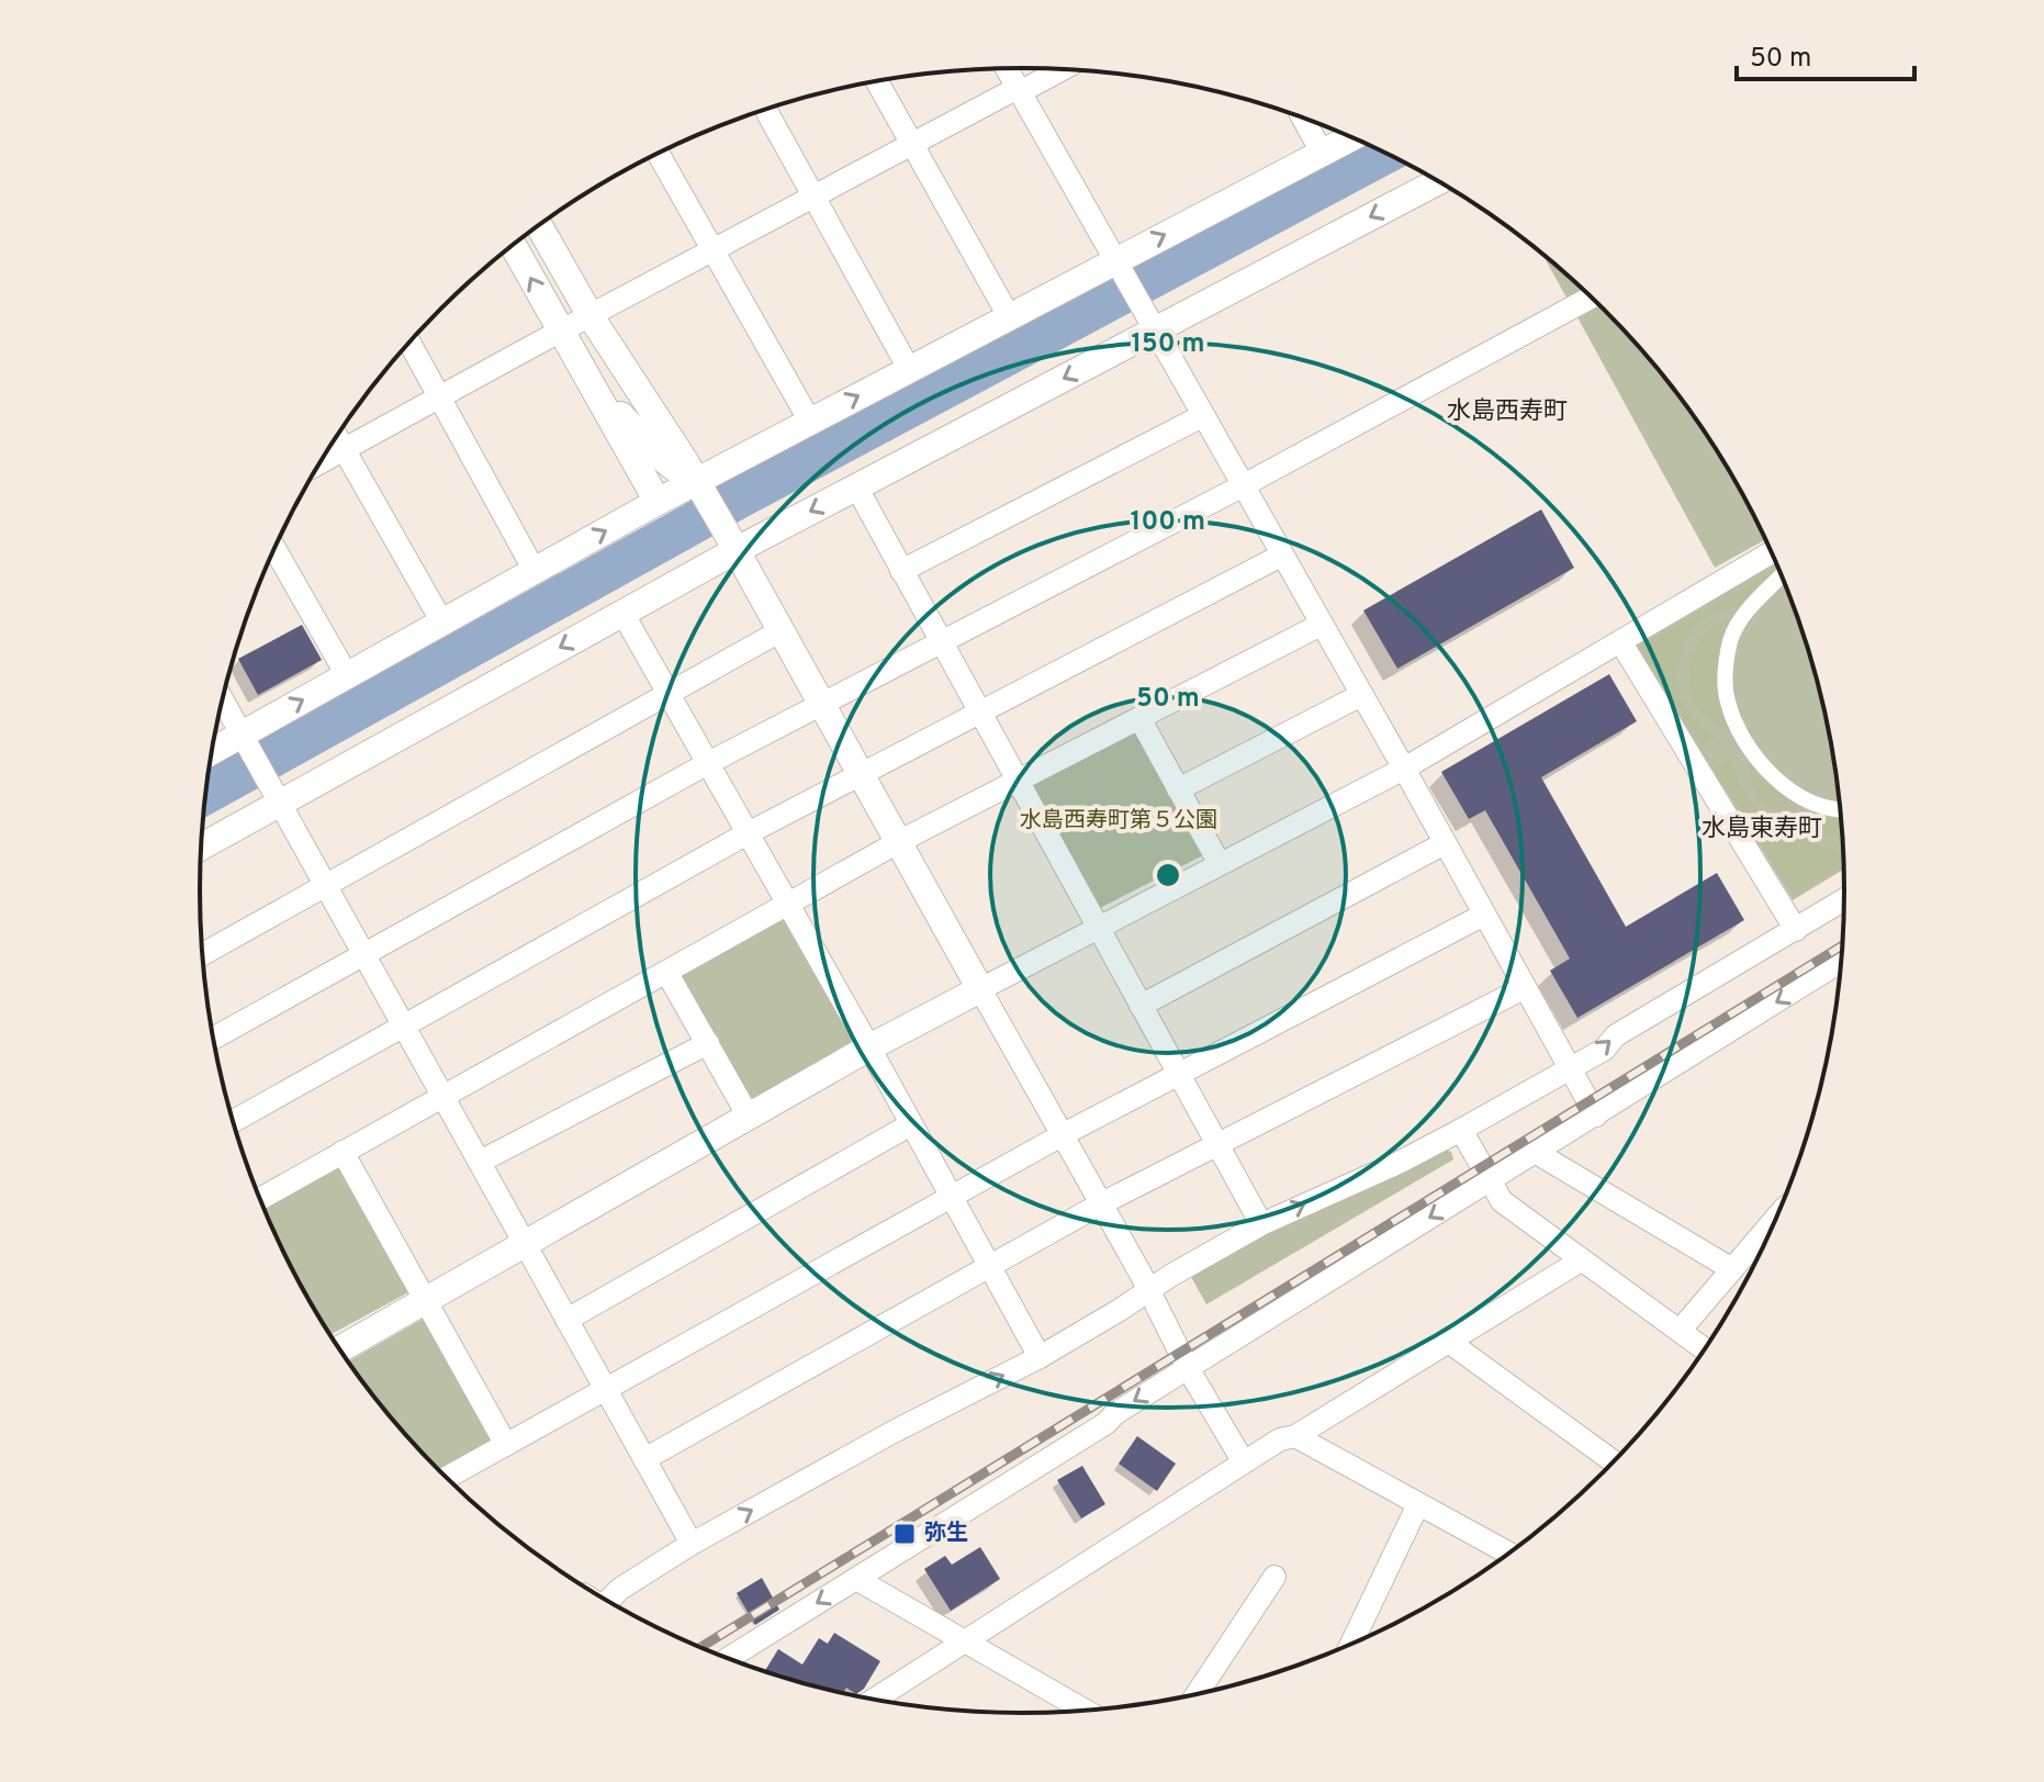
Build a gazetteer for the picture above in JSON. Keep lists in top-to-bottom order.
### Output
{
  "districts": ["水島西寿町", "水島東寿町"],
  "parks": ["水島西寿町第５公園"],
  "places": {
    "transit": ["弥生"]
  },
  "scale_bar": "50 m",
  "rings": ["150 m", "100 m", "50 m"]
}
